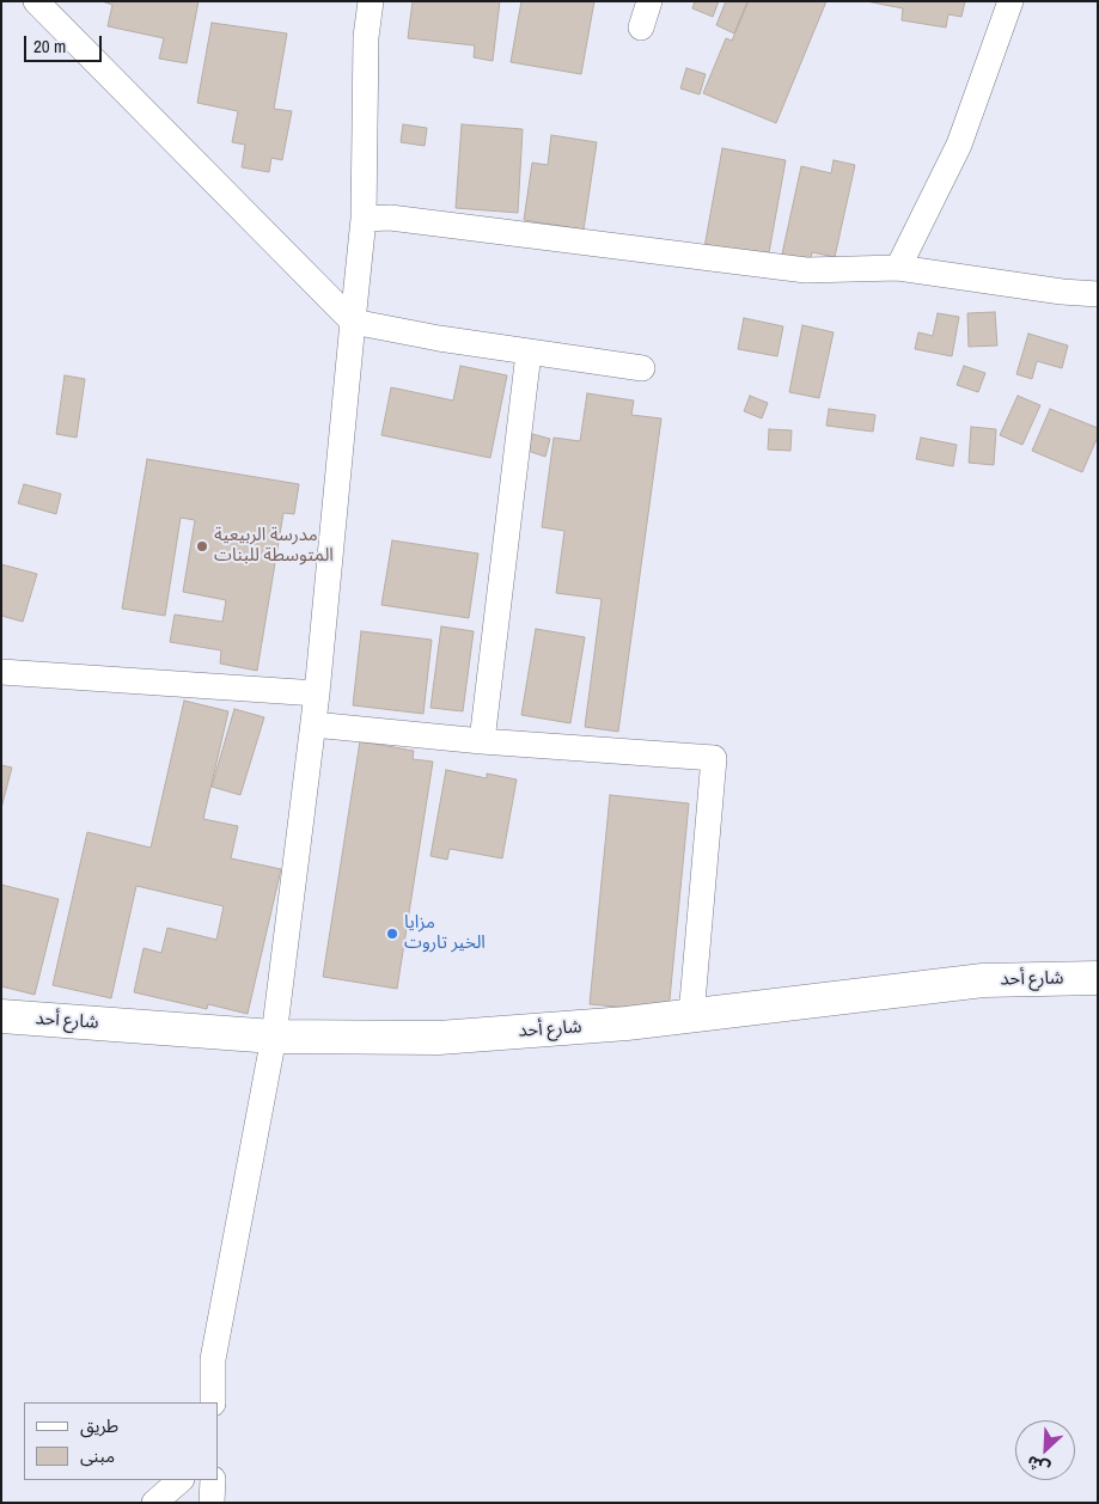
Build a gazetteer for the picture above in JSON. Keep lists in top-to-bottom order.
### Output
{
  "streets": {
    "main road": ["شارع أحد"]
  },
  "places": ["مدرسة الربيعية المتوسطة للبنات", "مزايا الخير تاروت"],
  "legend": ["طريق", "مبنى"],
  "scale_bar": "20 m",
  "north": "bottom left"
}
